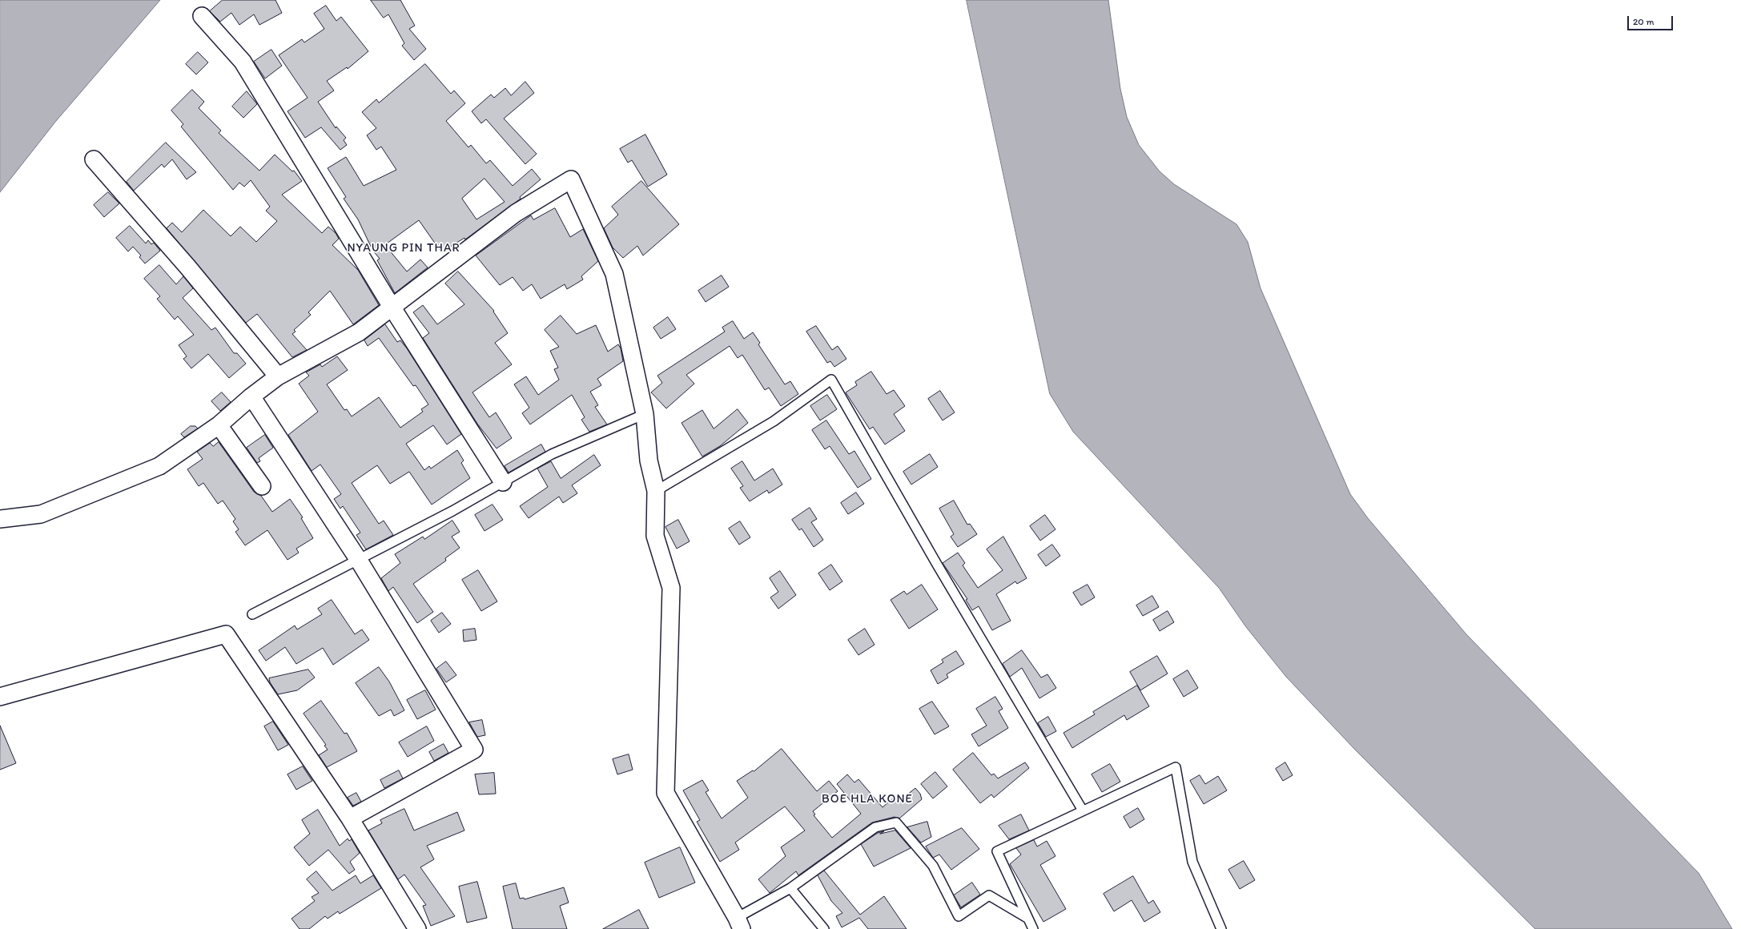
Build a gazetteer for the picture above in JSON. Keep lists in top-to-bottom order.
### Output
{
  "districts": ["NYAUNG PIN THAR", "BOE HLA KONE"],
  "scale_bar": "20 m"
}
